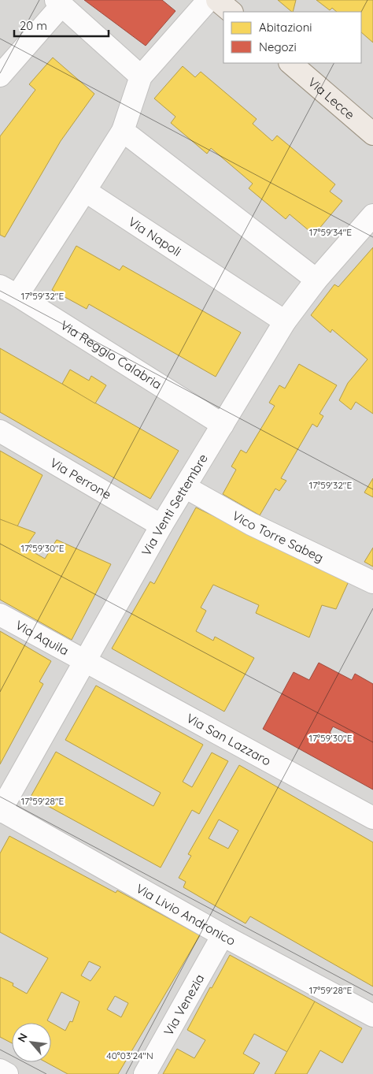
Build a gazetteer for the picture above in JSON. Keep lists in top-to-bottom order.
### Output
{
  "streets": {
    "main road": ["Via Lecce"],
    "street": [
      "Via Napoli",
      "Via Reggio Calabria",
      "Via Perrone",
      "Via Venti Settembre",
      "Vico Torre Sabeg",
      "Via Aquila",
      "Via San Lazzaro",
      "Via Livio Andronico",
      "Via Venezia"
    ]
  },
  "crossings": [
    ["Via Napoli", "Via Venti Settembre"],
    ["Via Reggio Calabria", "Via Venti Settembre"],
    ["Via Perrone", "Via Venti Settembre"],
    ["Via Venti Settembre", "Vico Torre Sabeg"],
    ["Via Venti Settembre", "Via Aquila"],
    ["Via Venti Settembre", "Via San Lazzaro"],
    ["Via Venti Settembre", "Via Livio Andronico"],
    ["Via Aquila", "Via San Lazzaro"],
    ["Via Livio Andronico", "Via Venezia"]
  ],
  "legend": ["Abitazioni", "Negozi"],
  "scale_bar": "20 m",
  "north": "top left",
  "coordinates": [
    "17°59'34\"E",
    "17°59'32\"E",
    "17°59'30\"E",
    "17°59'28\"E",
    "40°03'24\"N"
  ]
}
